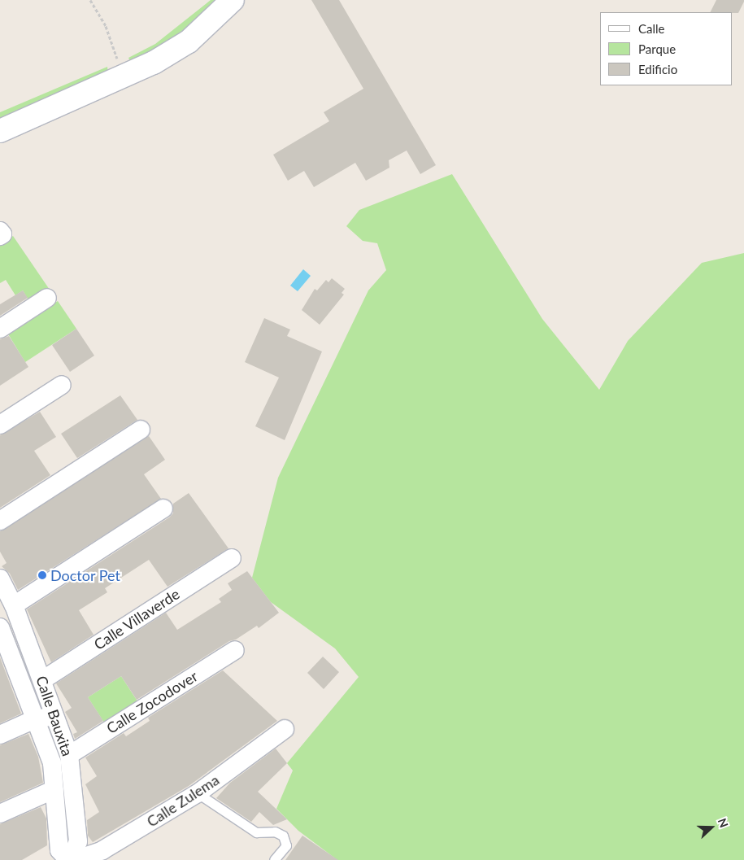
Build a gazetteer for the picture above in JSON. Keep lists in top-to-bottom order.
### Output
{
  "streets": {
    "street": [
      "Calle Villaverde",
      "Calle Zocodover",
      "Calle Bauxita",
      "Calle Zulema"
    ]
  },
  "crossings": [
    ["Calle Villaverde", "Calle Bauxita"],
    ["Calle Zocodover", "Calle Bauxita"],
    ["Calle Bauxita", "Calle Zulema"]
  ],
  "places": ["Doctor Pet"],
  "legend": ["Calle", "Parque", "Edificio"],
  "north": "right"
}
